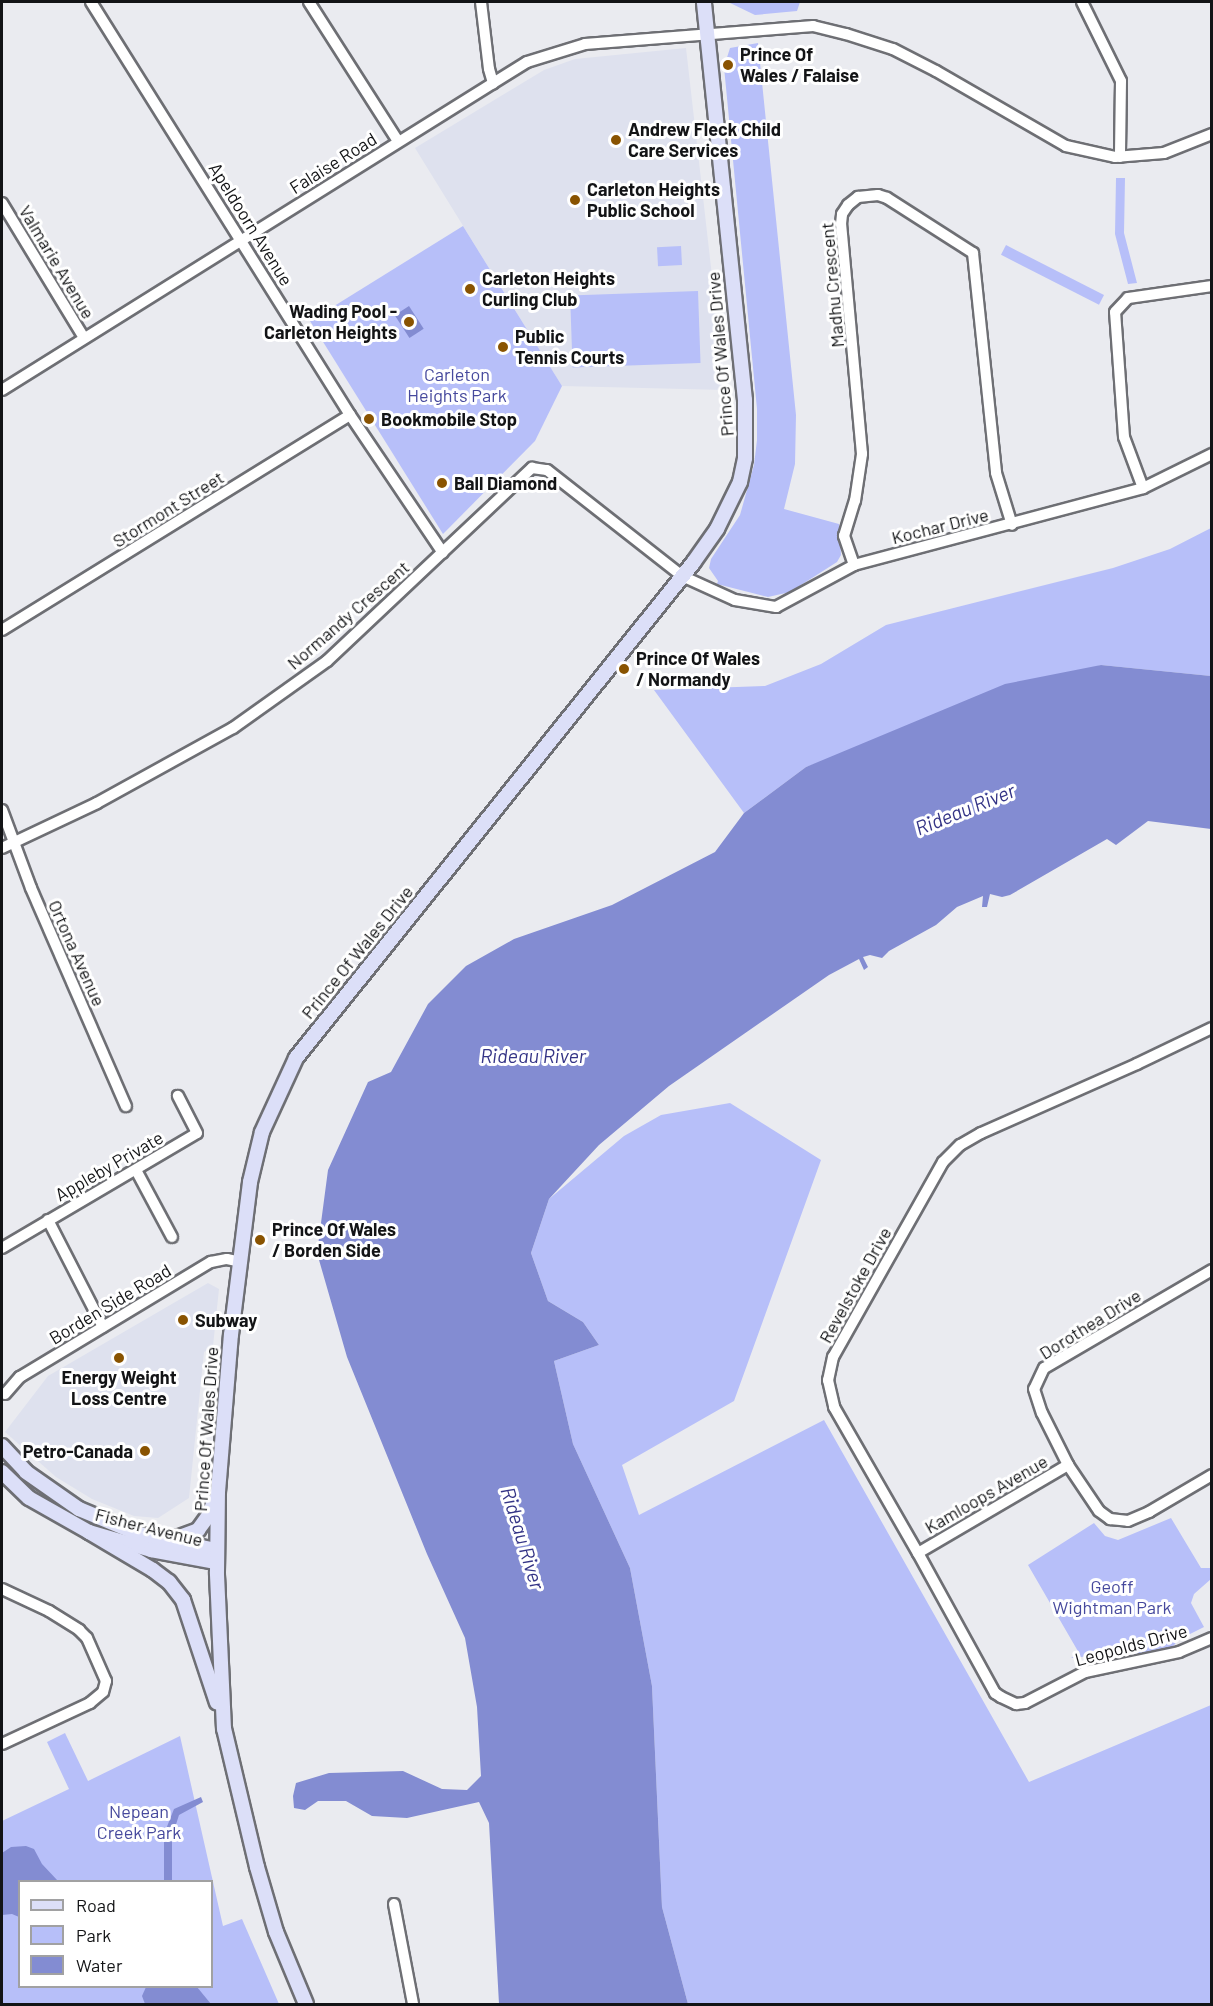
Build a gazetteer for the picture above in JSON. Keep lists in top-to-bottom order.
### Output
{
  "streets": {
    "main road": ["Prince Of Wales Drive", "Fisher Avenue"],
    "street": [
      "Falaise Road",
      "Apeldoorn Avenue",
      "Valmarie Avenue",
      "Madhu Crescent",
      "Stormont Street",
      "Kochar Drive",
      "Normandy Crescent",
      "Ortona Avenue",
      "Appleby Private",
      "Revelstoke Drive",
      "Borden Side Road",
      "Dorothea Drive",
      "Kamloops Avenue",
      "Leopolds Drive"
    ]
  },
  "crossings": [
    ["Falaise Road", "Apeldoorn Avenue"],
    ["Falaise Road", "Valmarie Avenue"],
    ["Falaise Road", "Prince Of Wales Drive"],
    ["Apeldoorn Avenue", "Stormont Street"],
    ["Apeldoorn Avenue", "Normandy Crescent"],
    ["Madhu Crescent", "Kochar Drive"],
    ["Prince Of Wales Drive", "Kochar Drive"],
    ["Prince Of Wales Drive", "Normandy Crescent"],
    ["Prince Of Wales Drive", "Borden Side Road"],
    ["Prince Of Wales Drive", "Fisher Avenue"],
    ["Kochar Drive", "Normandy Crescent"],
    ["Normandy Crescent", "Ortona Avenue"],
    ["Revelstoke Drive", "Kamloops Avenue"],
    ["Revelstoke Drive", "Leopolds Drive"],
    ["Dorothea Drive", "Kamloops Avenue"]
  ],
  "water": ["Rideau River"],
  "parks": ["Carleton Heights Park", "Geoff Wightman Park", "Nepean Creek Park"],
  "places": [
    "Prince Of Wales / Falaise",
    "Andrew Fleck Child Care Services",
    "Carleton Heights Public School",
    "Carleton Heights Curling Club",
    "Wading Pool - Carleton Heights",
    "Public Tennis Courts",
    "Bookmobile Stop",
    "Ball Diamond",
    "Prince Of Wales / Normandy",
    "Prince Of Wales / Borden Side",
    "Subway",
    "Energy Weight Loss Centre",
    "Petro-Canada"
  ],
  "legend": ["Road", "Park", "Water"]
}
